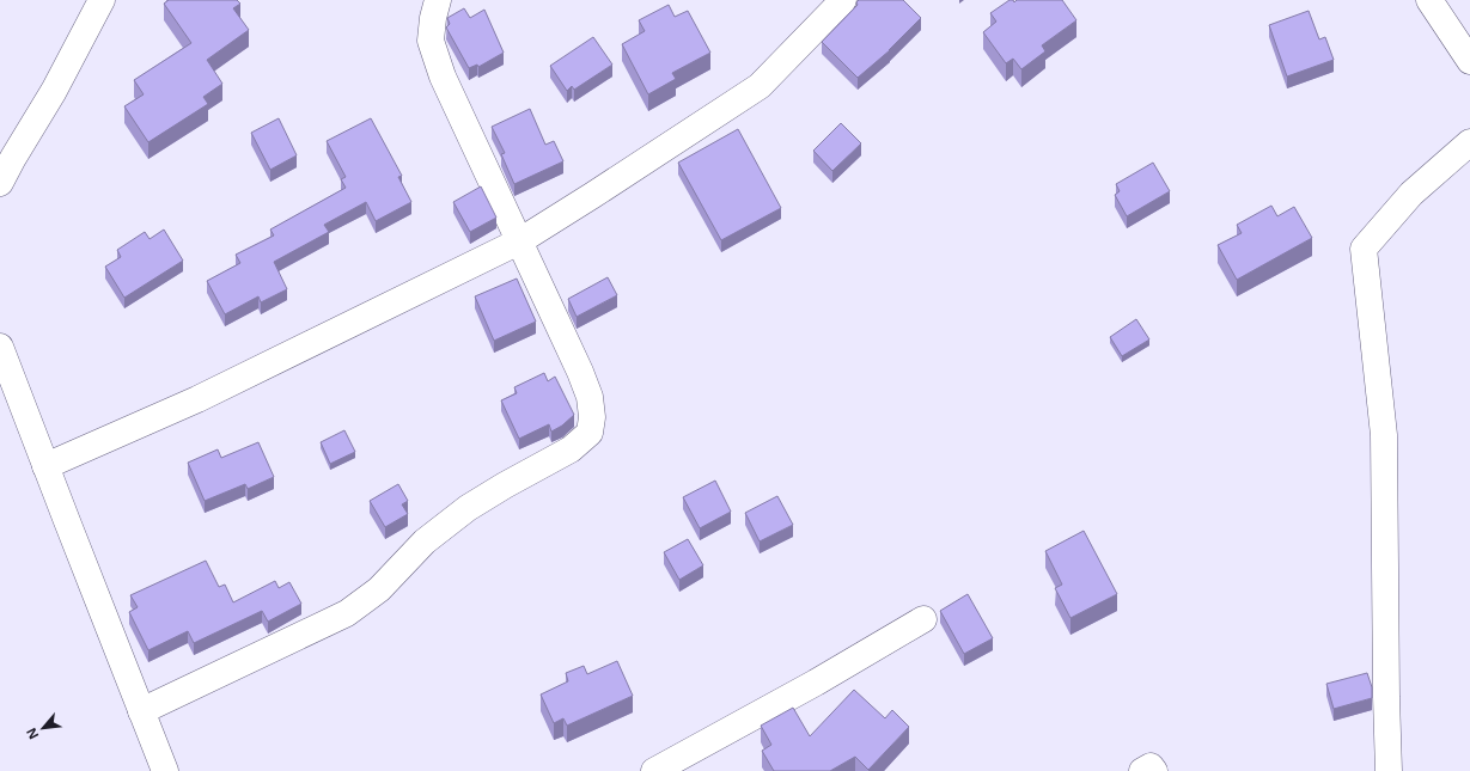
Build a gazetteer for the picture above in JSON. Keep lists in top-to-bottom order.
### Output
{
  "north": "bottom left"
}
